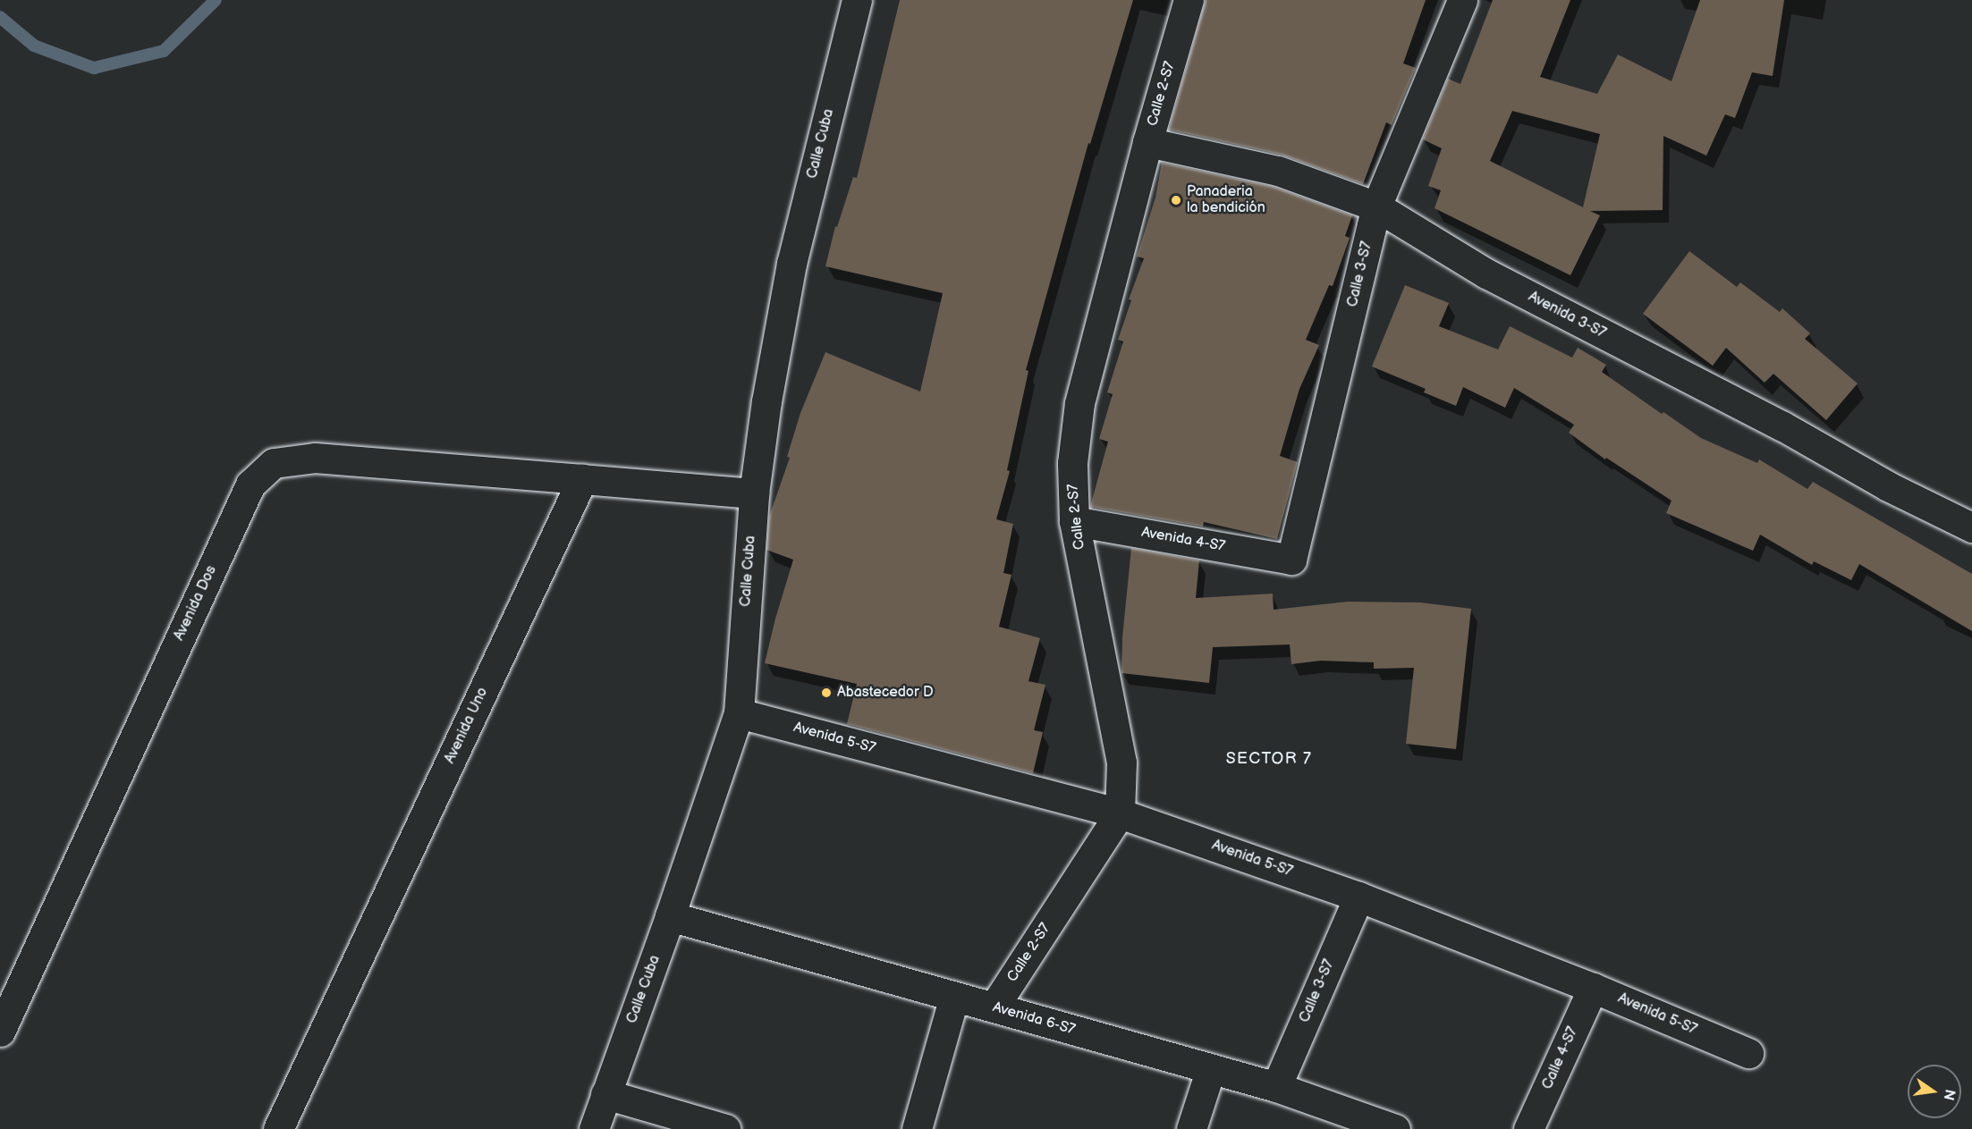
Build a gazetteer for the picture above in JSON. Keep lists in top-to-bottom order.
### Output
{
  "streets": {
    "street": [
      "Calle 2-S7",
      "Calle Cuba",
      "Calle 3-S7",
      "Avenida 3-S7",
      "Avenida 4-S7",
      "Avenida Dos",
      "Avenida Uno",
      "Avenida 5-S7",
      "Avenida 6-S7",
      "Calle 4-S7"
    ]
  },
  "crossings": [
    ["Calle 2-S7", "Avenida 3-S7"],
    ["Calle 2-S7", "Avenida 4-S7"],
    ["Calle 2-S7", "Avenida 5-S7"],
    ["Calle 2-S7", "Avenida 6-S7"],
    ["Calle Cuba", "Avenida 5-S7"],
    ["Calle Cuba", "Avenida 6-S7"],
    ["Calle 3-S7", "Avenida 3-S7"],
    ["Calle 3-S7", "Avenida 4-S7"],
    ["Calle 3-S7", "Avenida 5-S7"],
    ["Calle 3-S7", "Avenida 6-S7"],
    ["Avenida Dos", "Avenida Uno"],
    ["Avenida 5-S7", "Calle 4-S7"]
  ],
  "districts": ["SECTOR 7"],
  "places": ["Panaderia la bendición", "Abastecedor D"],
  "north": "right"
}
